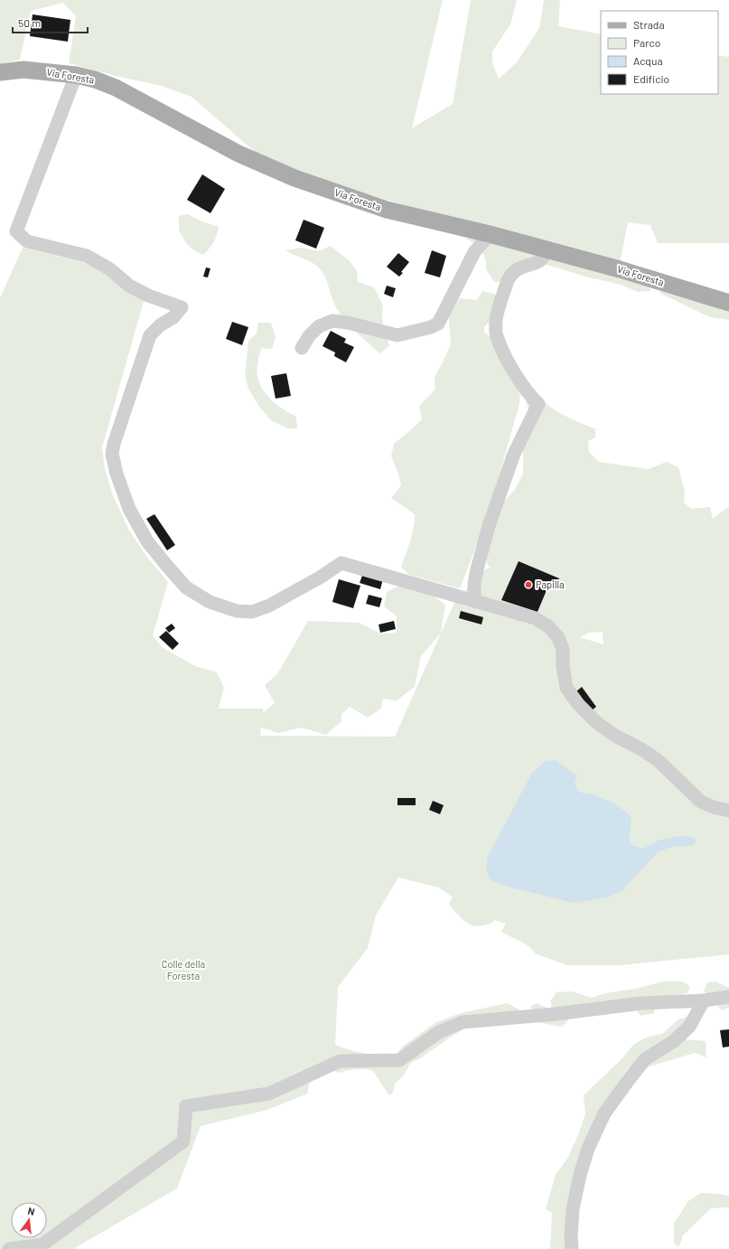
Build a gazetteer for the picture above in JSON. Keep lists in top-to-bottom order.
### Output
{
  "streets": {
    "main road": ["Via Foresta"]
  },
  "parks": ["Colle della Foresta"],
  "places": ["Papilla"],
  "legend": [
    "Strada",
    "Parco",
    "Acqua",
    "Edificio"
  ],
  "scale_bar": "50 m",
  "north": "top"
}
